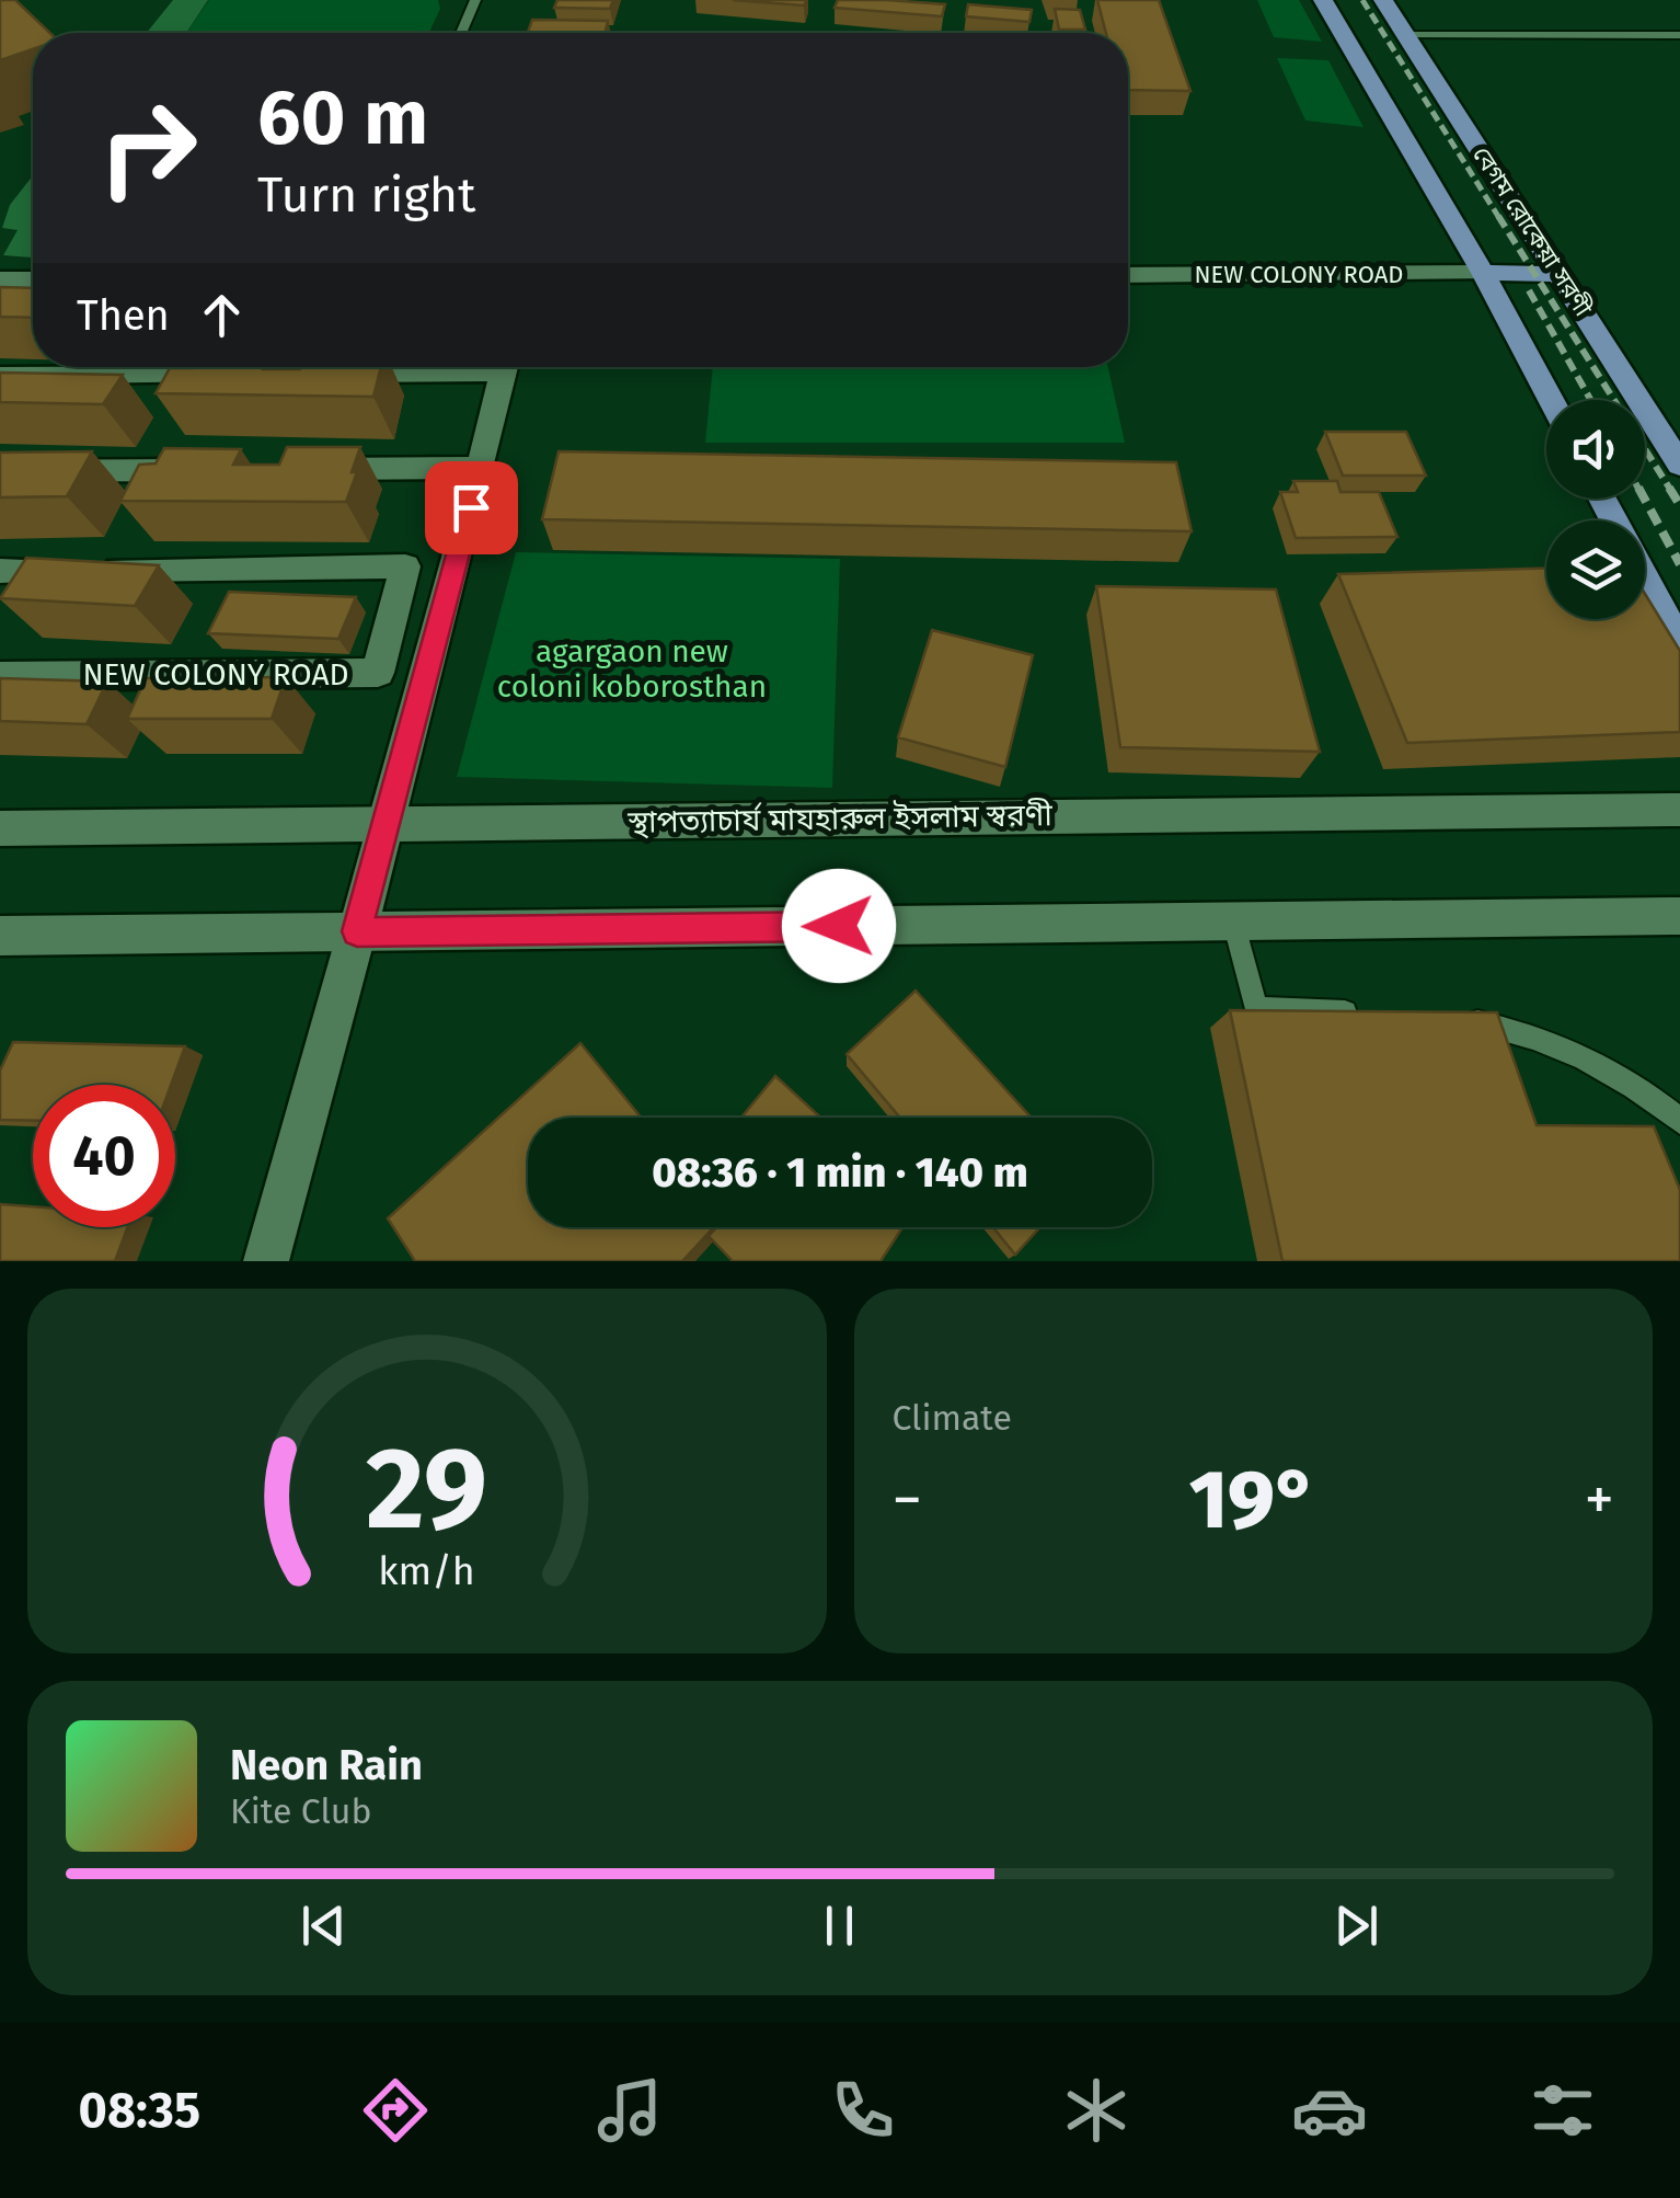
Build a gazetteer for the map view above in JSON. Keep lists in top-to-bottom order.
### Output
{
  "streets": {
    "main road": ["বেগম রোকেয়া সরণী"],
    "street": ["NEW COLONY ROAD", "স্থাপত্যাচার্য মাযহারুল ইসলাম স্বরণী"]
  },
  "crossings": [
    ["বেগম রোকেয়া সরণী", "NEW COLONY ROAD"]
  ],
  "parks": ["agargaon new coloni koborosthan"],
  "page": {
    "turn": ["60 m", "Turn right"],
    "then": "Then",
    "limit": "40",
    "trip": "08:36 · 1 min · 140 m",
    "tile": "Climate",
    "heat": ["−", "19°", "+"],
    "song": ["Neon Rain", "Kite Club"],
    "tabs": "08:35",
    "gauge": ["29", "km/h"]
  }
}
